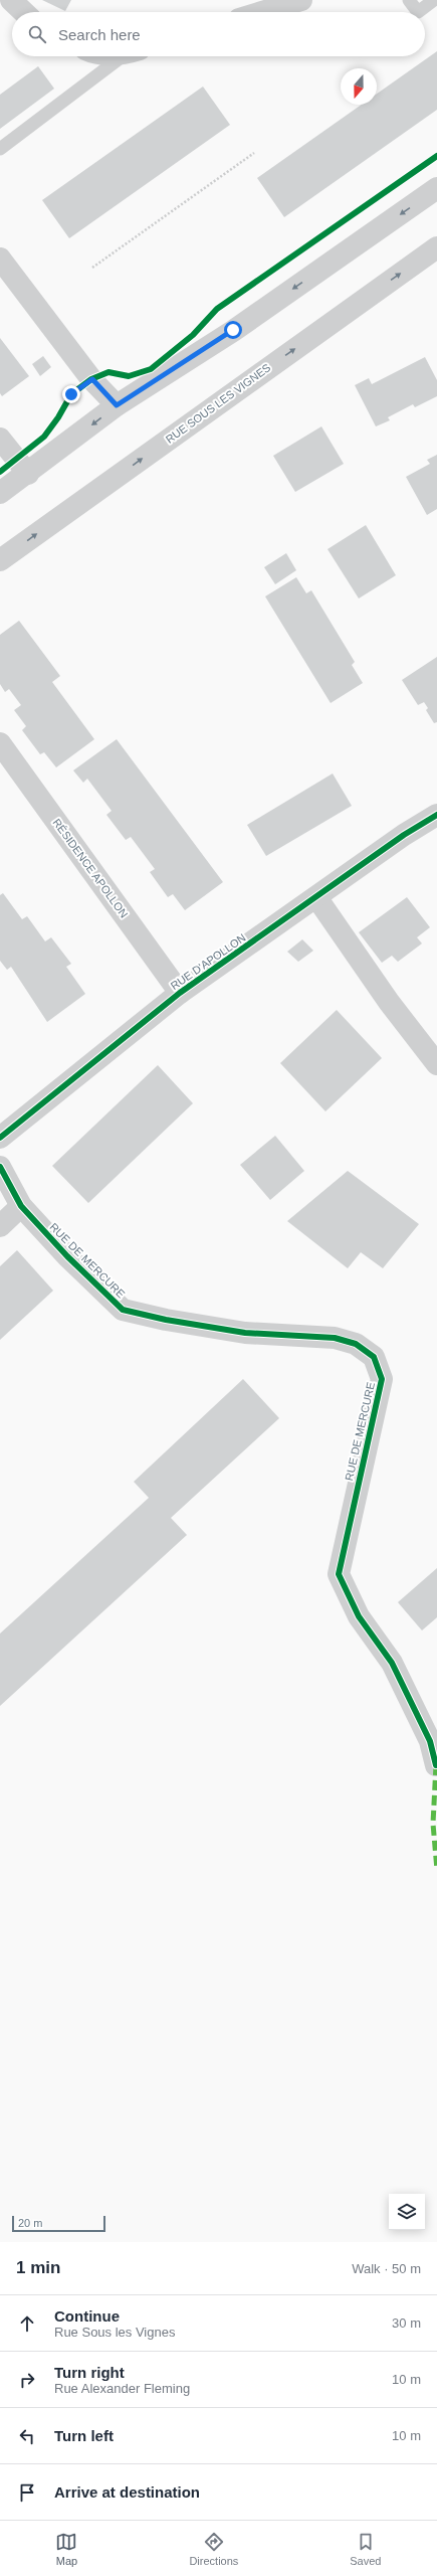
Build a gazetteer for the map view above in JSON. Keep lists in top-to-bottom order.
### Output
{
  "streets": {
    "street": [
      "RUE SOUS LES VIGNES",
      "RÉSIDENCE APOLLON",
      "RUE D'APOLLON",
      "RUE DE MERCURE"
    ]
  },
  "crossings": [
    ["RÉSIDENCE APOLLON", "RUE D'APOLLON"]
  ],
  "scale_bar": "20 m",
  "north": "bottom",
  "page": {
    "search": "Search here",
    "scale": "20 m",
    "heading": ["1 min", "Walk · 50 m"],
    "list": [
      ["Continue", "Rue Sous les Vignes", "30 m"],
      ["Turn right", "Rue Alexander Fleming", "10 m"],
      ["Turn left", "10 m"],
      "Arrive at destination"
    ],
    "nav": ["Map", "Directions", "Saved"]
  }
}
